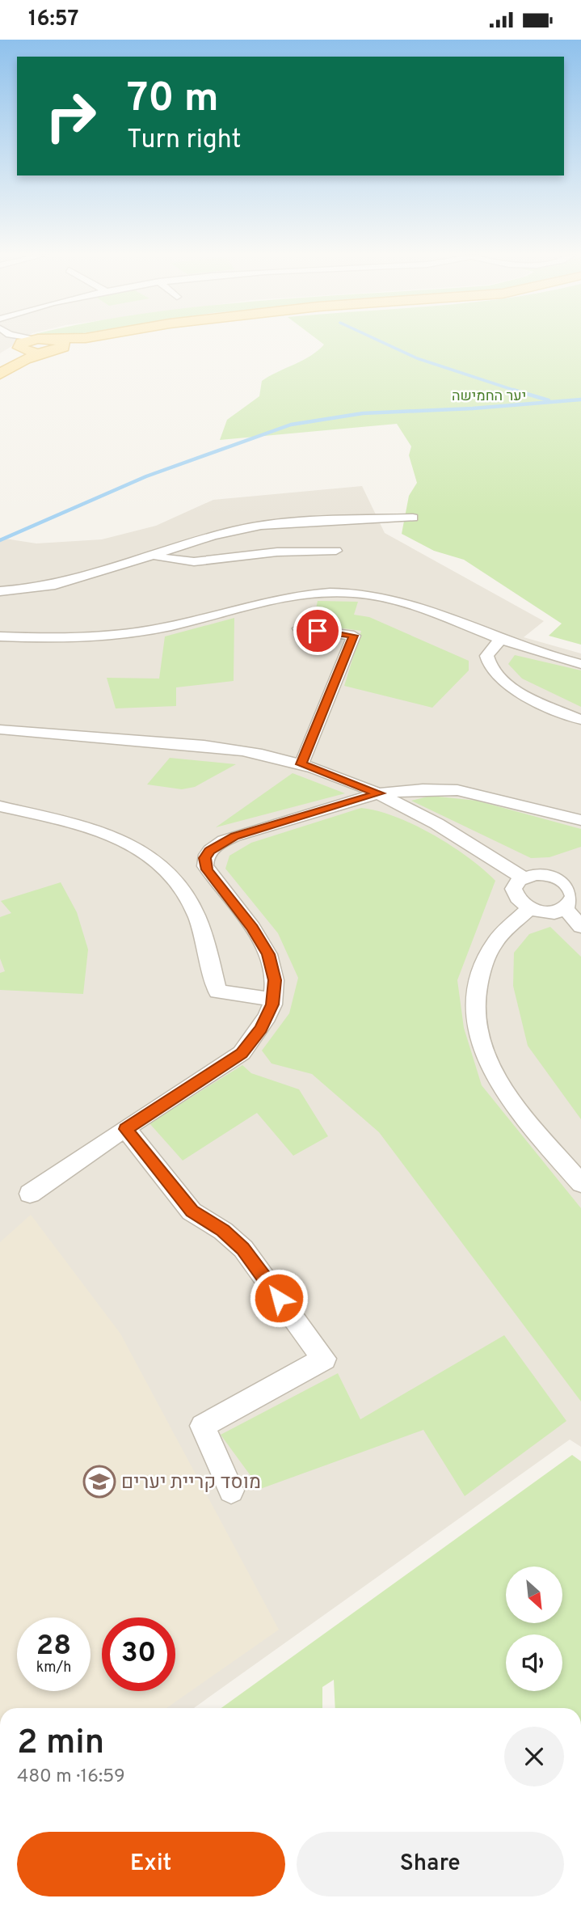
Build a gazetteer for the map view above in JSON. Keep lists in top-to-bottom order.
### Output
{
  "parks": ["יער החמישה"],
  "places": {
    "school or university": ["מוסד קריית יערים"]
  },
  "north": "bottom right",
  "page": {
    "status": "16:57",
    "turn": ["70 m", "Turn right"],
    "speed": "28 km/h",
    "limit": "30",
    "heading": ["2 min", "480 m · 16:59"],
    "buttons": ["Exit", "Share"]
  }
}
